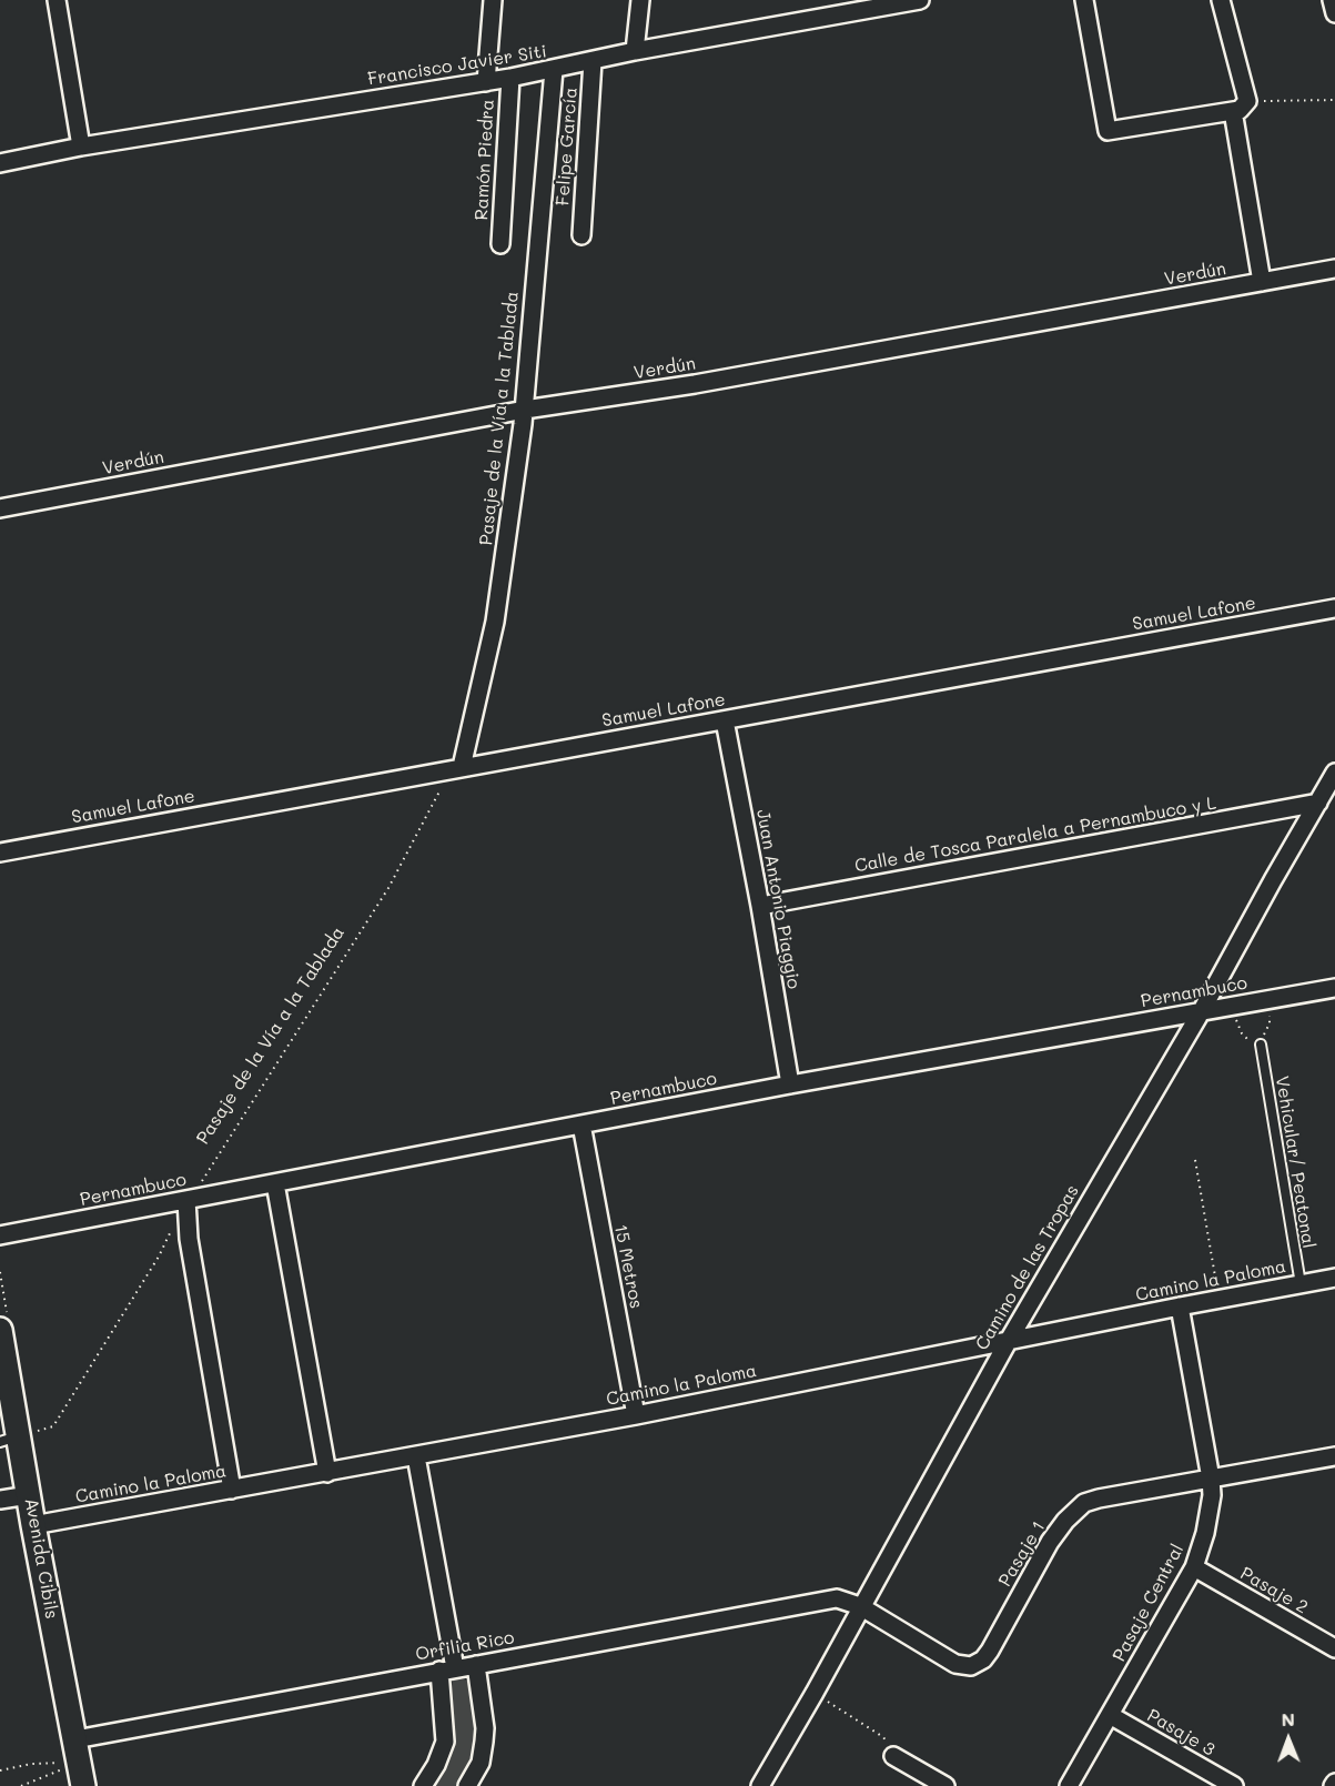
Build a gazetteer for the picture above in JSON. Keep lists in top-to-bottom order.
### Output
{
  "streets": {
    "street": [
      "Francisco Javier Siti",
      "Felipe García",
      "Ramón Piedra",
      "Verdún",
      "Pasaje de la Vía a la Tablada",
      "Samuel Lafone",
      "Calle de Tosca Paralela a Pernambuco y L",
      "Juan Antonio Piaggio",
      "Pernambuco",
      "15 Metros",
      "Camino de las Tropas",
      "Camino la Paloma",
      "Pasaje 1",
      "Avenida Cibils",
      "Pasaje 2",
      "Pasaje Central",
      "Orfilia Rico",
      "Pasaje 3"
    ],
    "lane": ["Vehicular/ Peatonal"]
  },
  "crossings": [
    ["Francisco Javier Siti", "Felipe García"],
    ["Francisco Javier Siti", "Ramón Piedra"],
    ["Francisco Javier Siti", "Pasaje de la Vía a la Tablada"],
    ["Verdún", "Pasaje de la Vía a la Tablada"],
    ["Pasaje de la Vía a la Tablada", "Samuel Lafone"],
    ["Pasaje de la Vía a la Tablada", "Pernambuco"],
    ["Pasaje de la Vía a la Tablada", "Avenida Cibils"],
    ["Samuel Lafone", "Juan Antonio Piaggio"],
    ["Calle de Tosca Paralela a Pernambuco y L", "Juan Antonio Piaggio"],
    ["Calle de Tosca Paralela a Pernambuco y L", "Camino de las Tropas"],
    ["Juan Antonio Piaggio", "Pernambuco"],
    ["Pernambuco", "15 Metros"],
    ["Pernambuco", "Camino de las Tropas"],
    ["Vehicular/ Peatonal", "Camino la Paloma"],
    ["15 Metros", "Camino la Paloma"],
    ["Camino de las Tropas", "Camino la Paloma"],
    ["Camino de las Tropas", "Pasaje 1"],
    ["Camino de las Tropas", "Orfilia Rico"],
    ["Camino la Paloma", "Avenida Cibils"],
    ["Camino la Paloma", "Pasaje Central"],
    ["Pasaje 1", "Pasaje Central"],
    ["Pasaje 1", "Orfilia Rico"],
    ["Avenida Cibils", "Orfilia Rico"],
    ["Pasaje 2", "Pasaje Central"],
    ["Pasaje Central", "Pasaje 3"]
  ],
  "north": "top"
}
